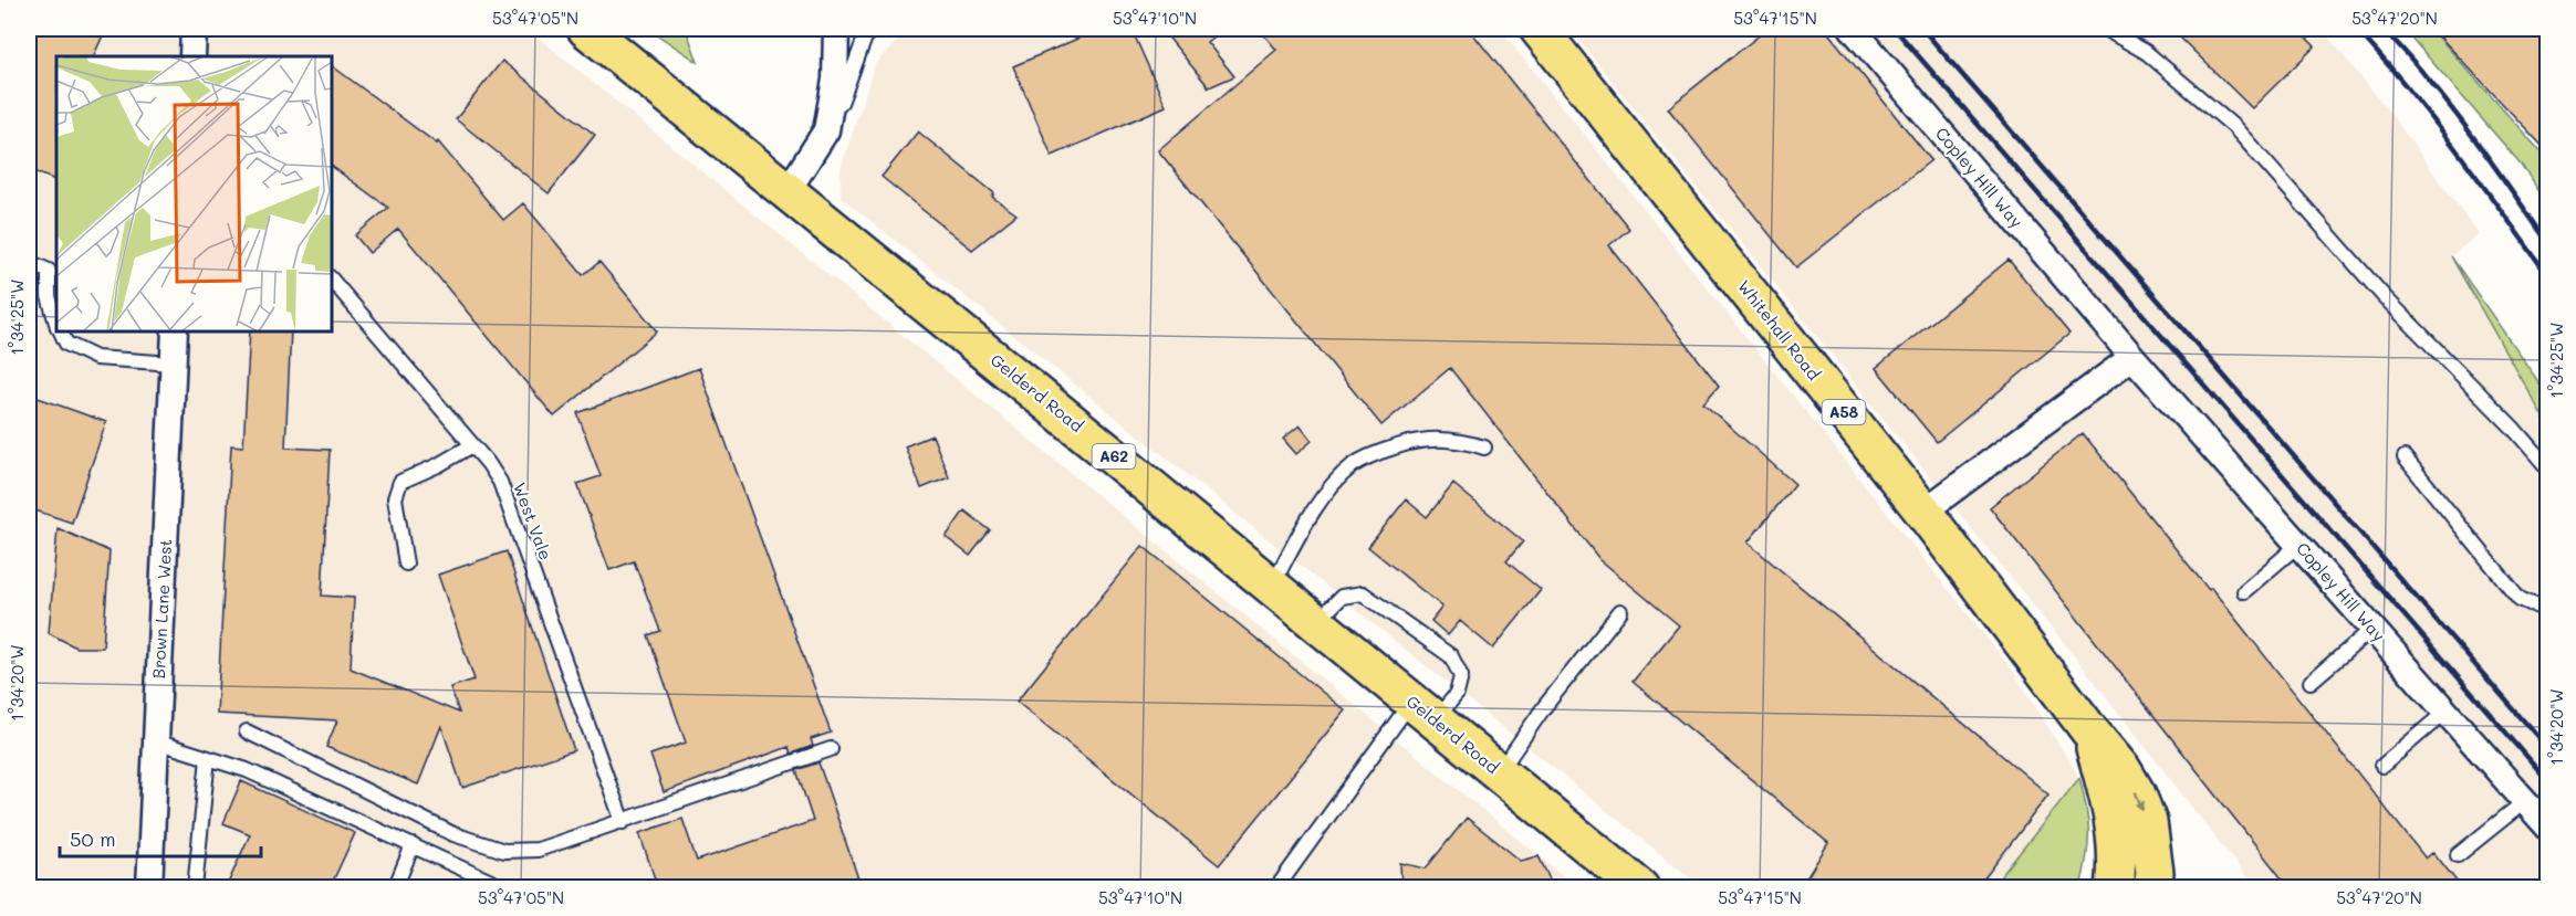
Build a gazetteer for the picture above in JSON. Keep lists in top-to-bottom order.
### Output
{
  "streets": {
    "main road": [
      "Whitehall Road",
      "Gelderd Road",
      "A58",
      "A62"
    ],
    "street": ["Copley Hill Way", "Brown Lane West"],
    "lane": ["West Vale"]
  },
  "scale_bar": "50 m",
  "coordinates": [
    "53°47'05\"N",
    "53°47'10\"N",
    "53°47'15\"N",
    "53°47'20\"N",
    "1°34'25\"W",
    "1°34'20\"W"
  ]
}
